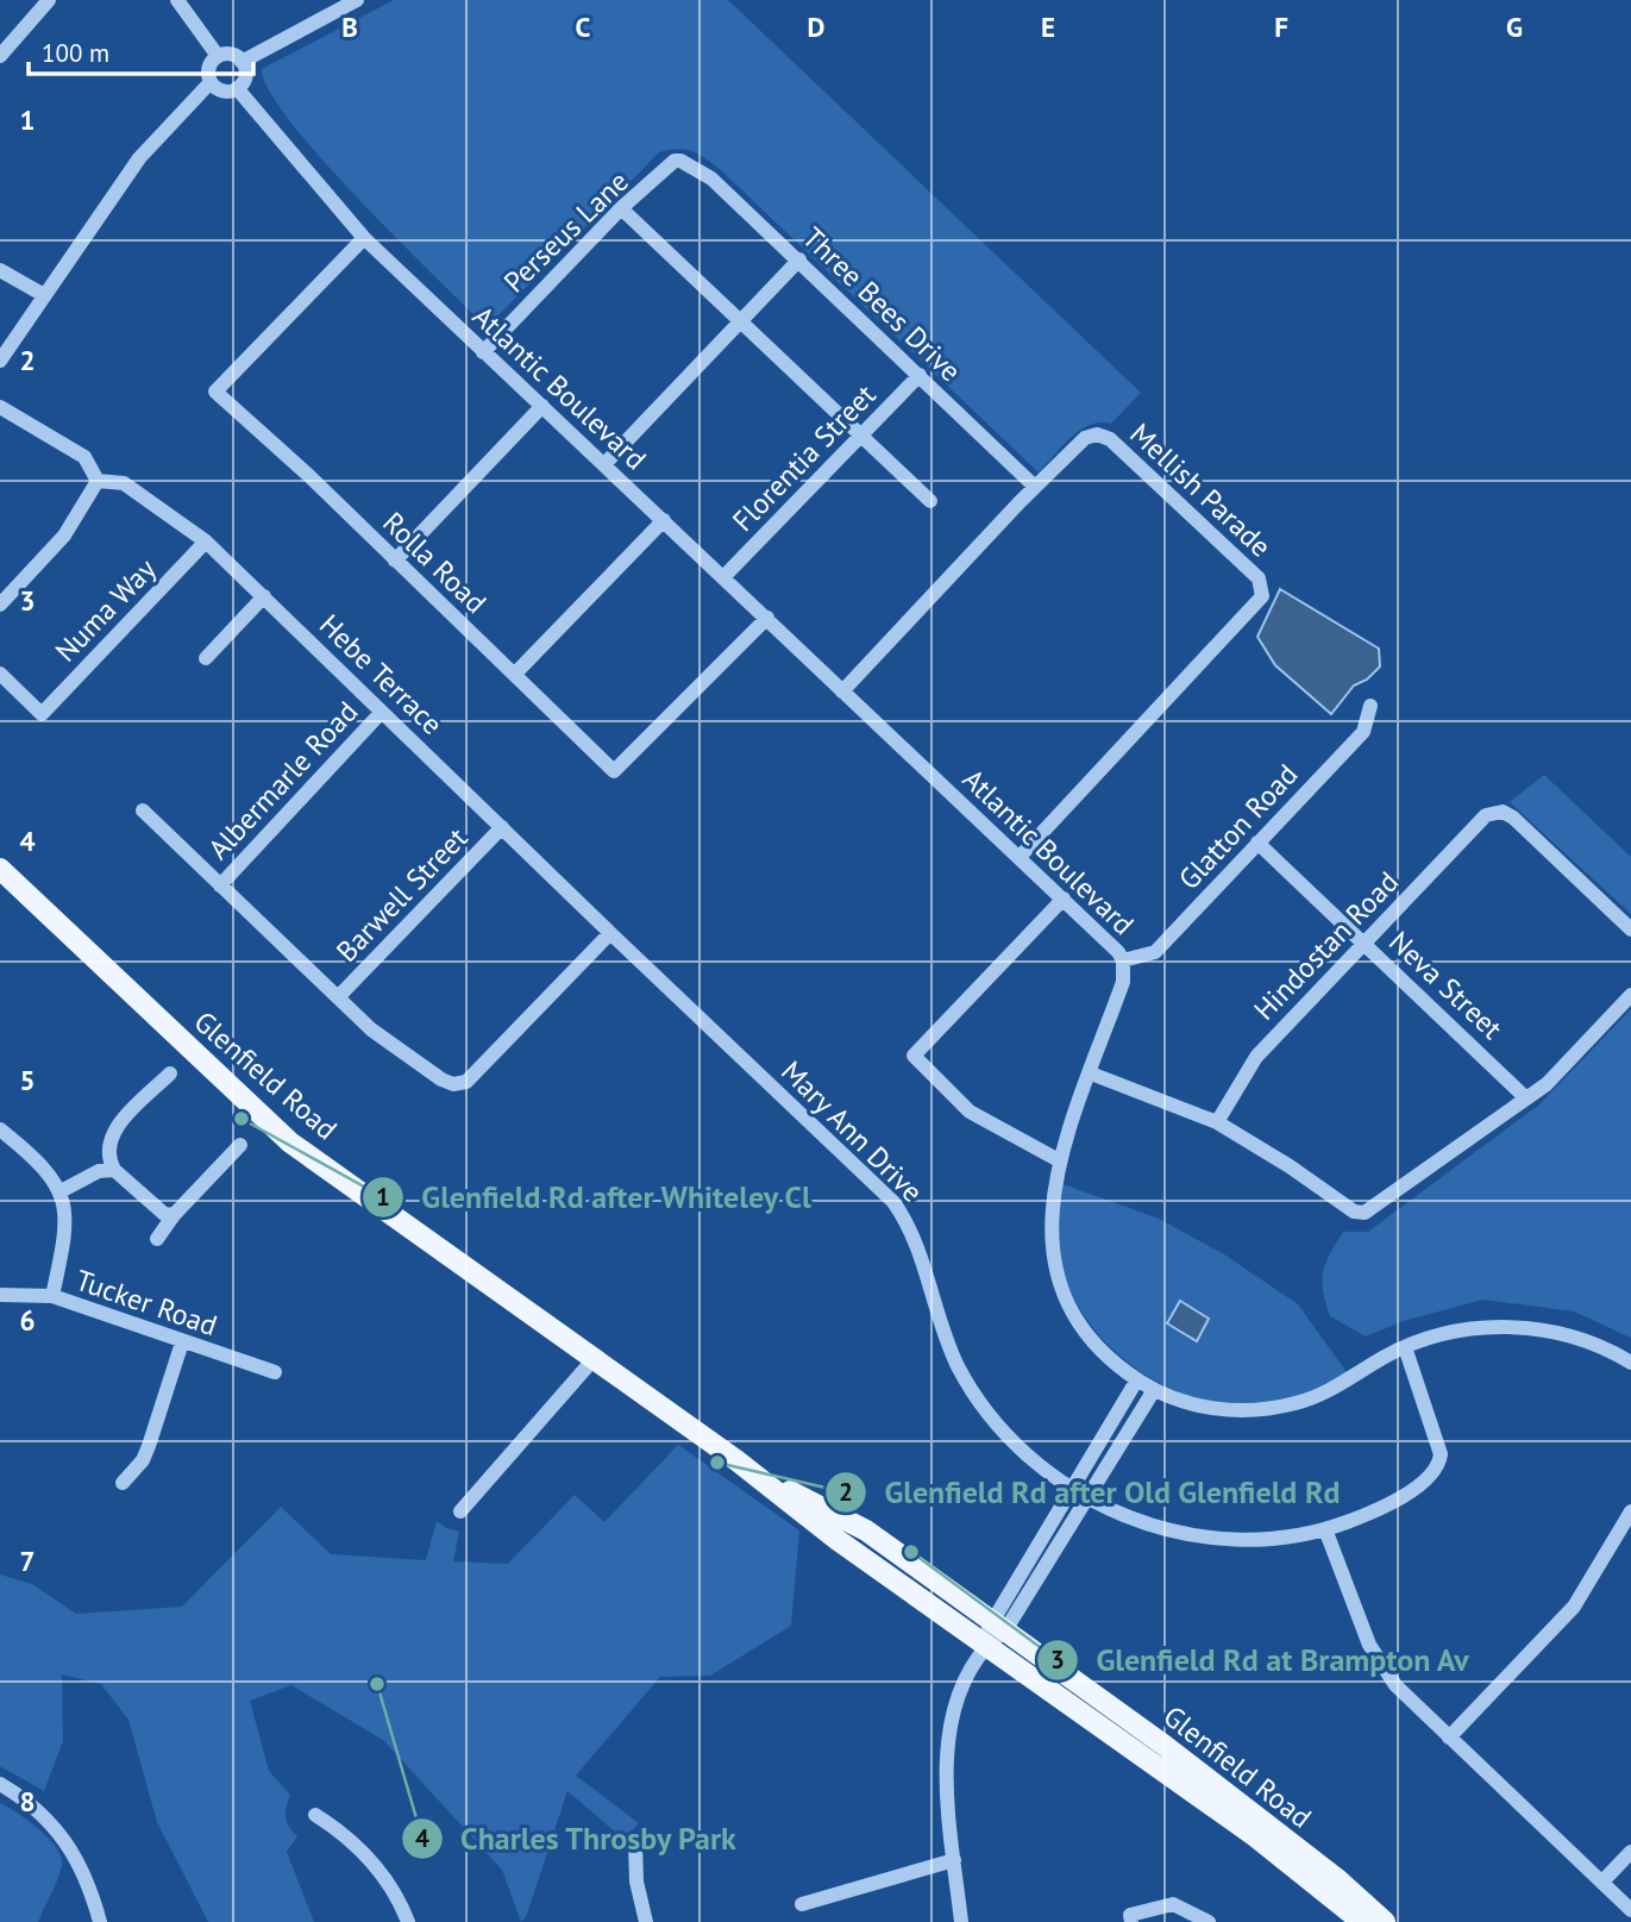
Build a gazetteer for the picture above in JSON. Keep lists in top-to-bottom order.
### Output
{
  "streets": {
    "main road": ["Glenfield Road"],
    "street": [
      "Perseus Lane",
      "Three Bees Drive",
      "Atlantic Boulevard",
      "Florentia Street",
      "Mellish Parade",
      "Rolla Road",
      "Numa Way",
      "Hebe Terrace",
      "Albermarle Road",
      "Glatton Road",
      "Barwell Street",
      "Hindostan Road",
      "Neva Street",
      "Mary Ann Drive",
      "Tucker Road"
    ]
  },
  "crossings": [
    ["Perseus Lane", "Three Bees Drive"],
    ["Perseus Lane", "Atlantic Boulevard"],
    ["Three Bees Drive", "Florentia Street"],
    ["Three Bees Drive", "Mellish Parade"],
    ["Atlantic Boulevard", "Florentia Street"],
    ["Atlantic Boulevard", "Mellish Parade"],
    ["Atlantic Boulevard", "Rolla Road"],
    ["Atlantic Boulevard", "Glatton Road"],
    ["Atlantic Boulevard", "Mary Ann Drive"],
    ["Numa Way", "Hebe Terrace"],
    ["Hebe Terrace", "Albermarle Road"],
    ["Hebe Terrace", "Barwell Street"],
    ["Hebe Terrace", "Mary Ann Drive"],
    ["Glatton Road", "Neva Street"],
    ["Hindostan Road", "Neva Street"]
  ],
  "places": [
    "Glenfield Rd after Whiteley Cl",
    "Glenfield Rd after Old Glenfield Rd",
    "Glenfield Rd at Brampton Av",
    "Charles Throsby Park"
  ],
  "scale_bar": "100 m",
  "grid": {
    "columns": [
      "B",
      "C",
      "D",
      "E",
      "F",
      "G"
    ],
    "rows": [
      "1",
      "2",
      "3",
      "4",
      "5",
      "6",
      "7",
      "8"
    ]
  }
}
